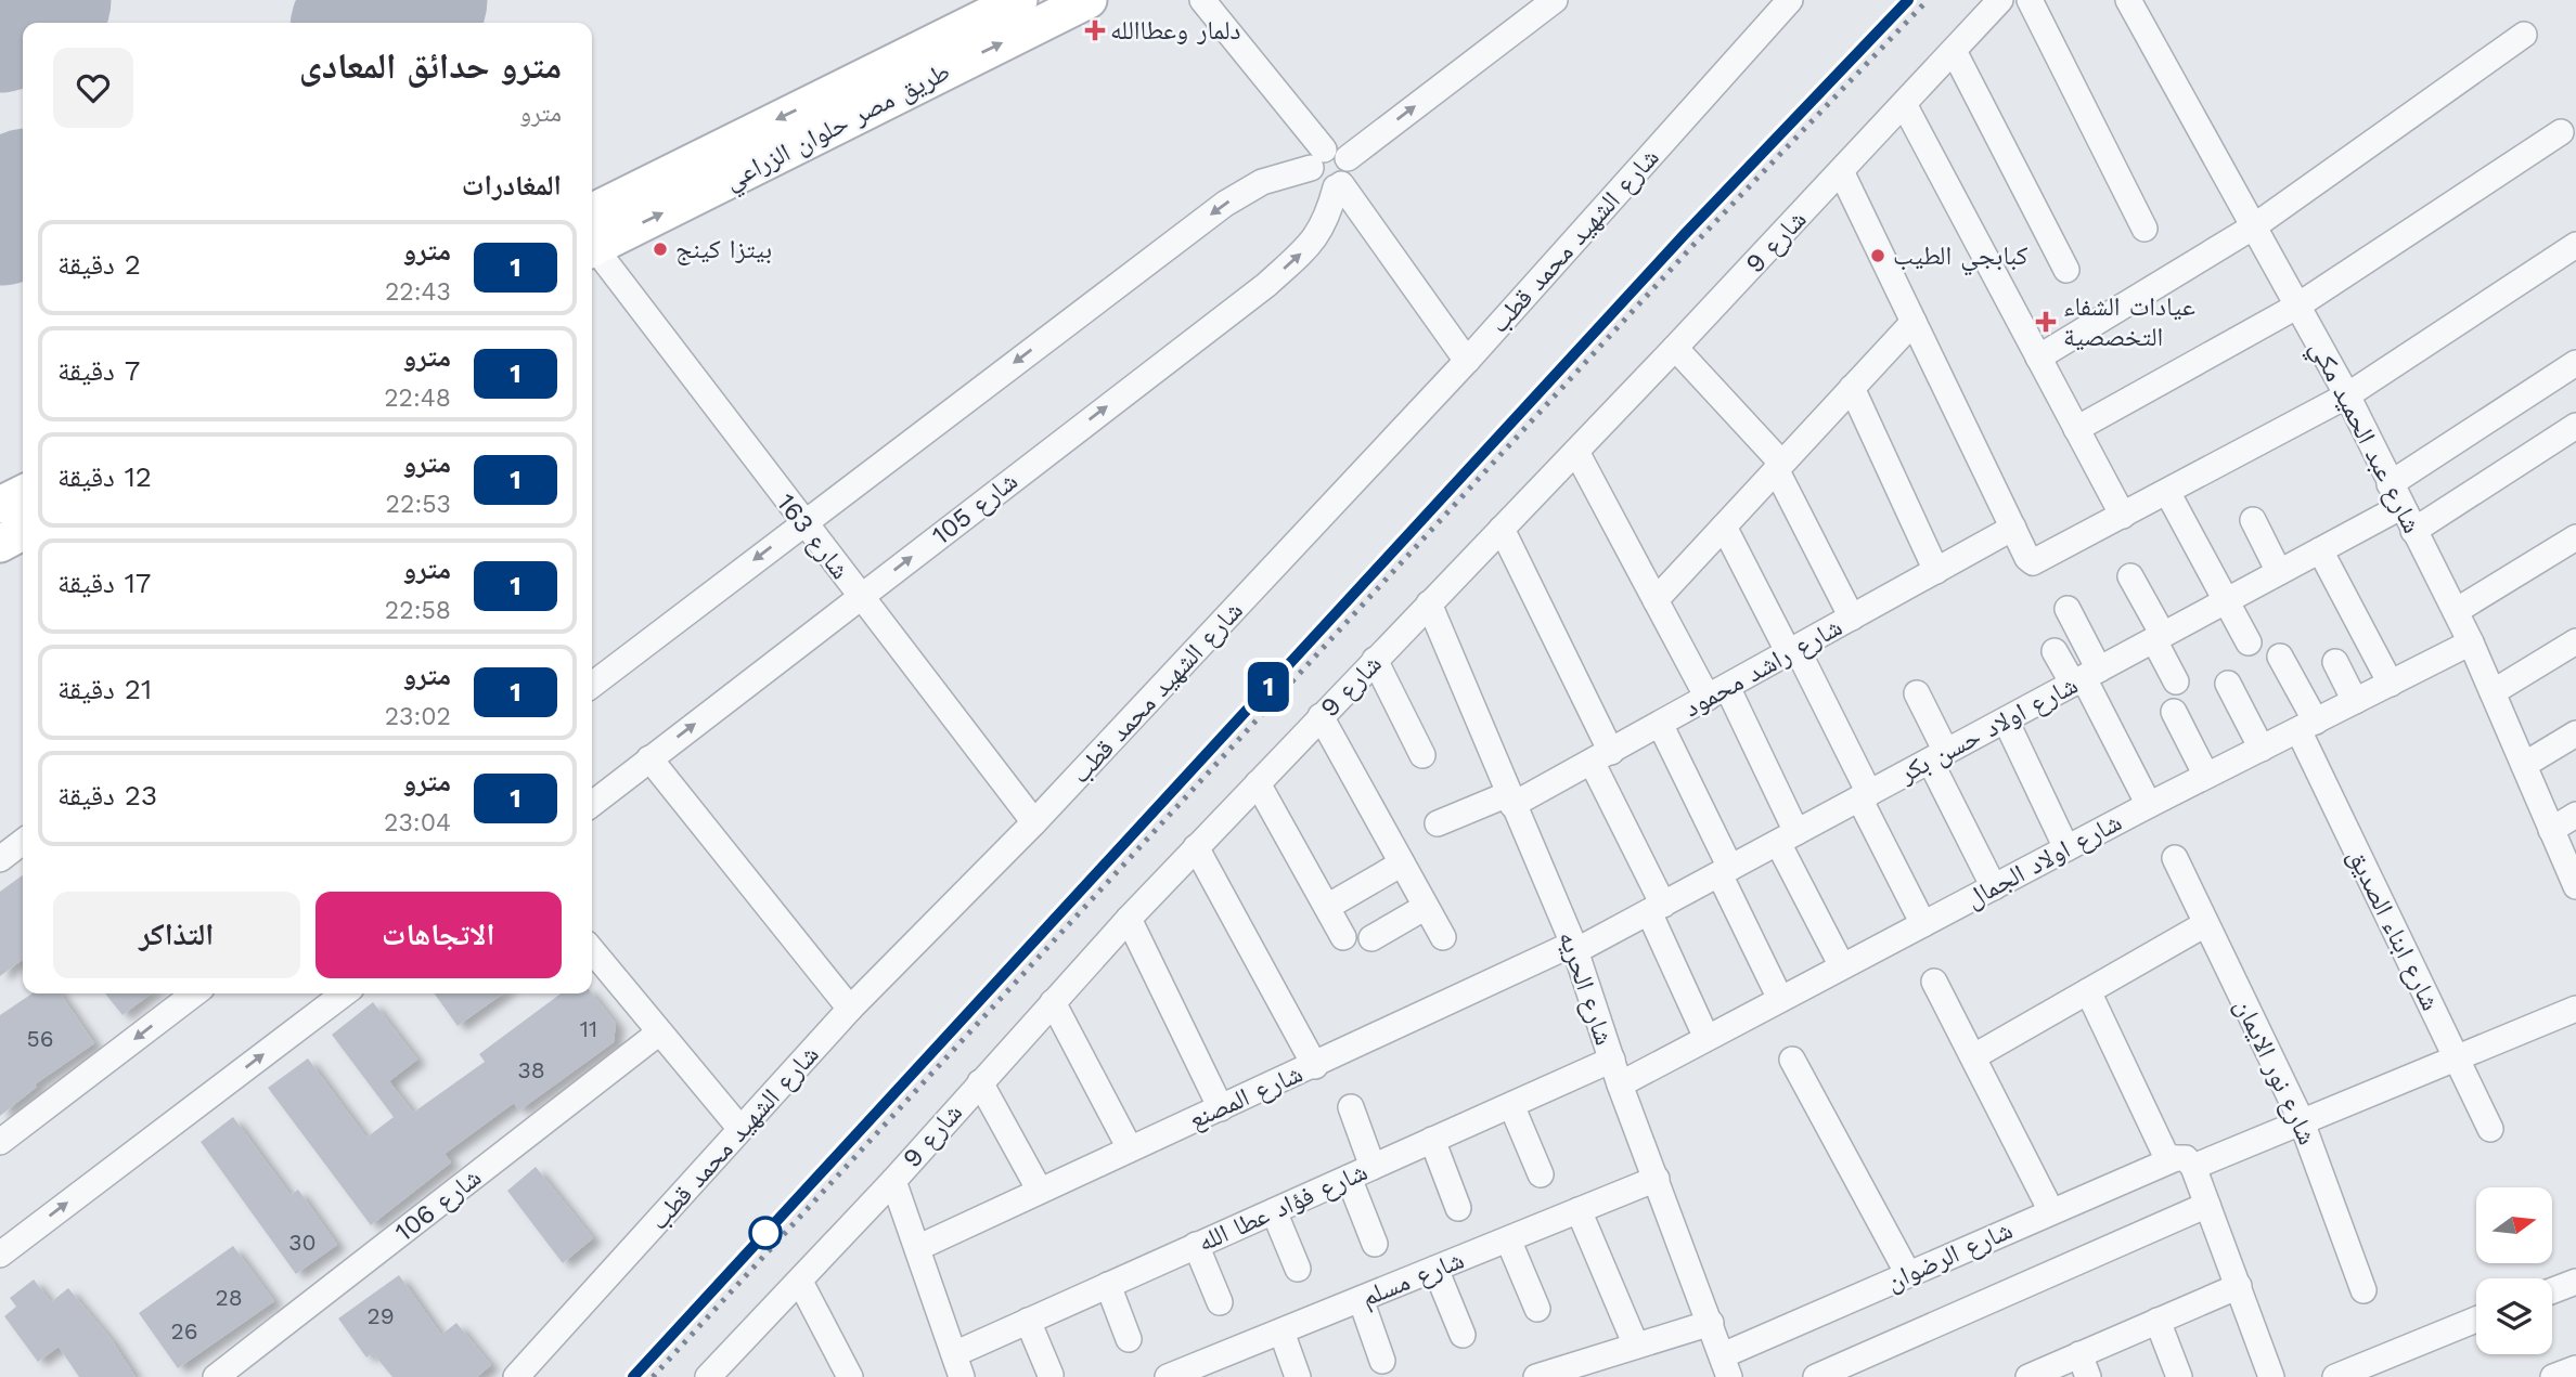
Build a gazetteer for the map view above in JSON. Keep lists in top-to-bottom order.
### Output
{
  "streets": {
    "main road": ["طريق مصر حلوان الزراعي"],
    "street": [
      "شارع الشهيد محمد قطب",
      "شارع 9",
      "شارع عبد الحميد مكي",
      "شارع 105",
      "شارع 163",
      "شارع راشد محمود",
      "شارع اولاد حسن بكر",
      "شارع اولاد الجمال",
      "شارع ابناء الصديق",
      "شارع الحريه",
      "شارع نور الايمان",
      "شارع المصنع",
      "شارع 106",
      "شارع فؤاد عطا الله",
      "شارع الرضوان",
      "شارع مسلم"
    ]
  },
  "crossings": [
    ["شارع الشهيد محمد قطب", "شارع 163"],
    ["شارع 9", "شارع الحريه"],
    ["شارع عبد الحميد مكي", "شارع اولاد حسن بكر"],
    ["شارع عبد الحميد مكي", "شارع اولاد الجمال"],
    ["شارع 105", "شارع 163"],
    ["شارع راشد محمود", "شارع الحريه"],
    ["شارع اولاد حسن بكر", "شارع الحريه"],
    ["شارع اولاد حسن بكر", "شارع المصنع"],
    ["شارع اولاد الجمال", "شارع ابناء الصديق"],
    ["شارع اولاد الجمال", "شارع الحريه"],
    ["شارع ابناء الصديق", "شارع الرضوان"],
    ["شارع الحريه", "شارع المصنع"],
    ["شارع الحريه", "شارع فؤاد عطا الله"],
    ["شارع الحريه", "شارع الرضوان"],
    ["شارع الحريه", "شارع مسلم"],
    ["شارع نور الايمان", "شارع الرضوان"]
  ],
  "places": {
    "health": ["دلمار وعطاالله", "عيادات الشفاء التخصصية"],
    "other": ["بيتزا كينج", "كبابجي الطيب"]
  },
  "lines": ["metro line 1"],
  "house_numbers": [
    "11",
    "56",
    "38",
    "30",
    "28",
    "29",
    "26"
  ],
  "north": "right",
  "page": {
    "on_map": "1",
    "heading": [
      ["مترو حدائق المعادى", "مترو"],
      "المغادرات"
    ],
    "list": [
      {
        "mark": "1",
        "name": "مترو",
        "note": "22:43",
        "value": "2 دقيقة"
      },
      {
        "mark": "1",
        "name": "مترو",
        "note": "22:48",
        "value": "7 دقيقة"
      },
      {
        "mark": "1",
        "name": "مترو",
        "note": "22:53",
        "value": "12 دقيقة"
      },
      {
        "mark": "1",
        "name": "مترو",
        "note": "22:58",
        "value": "17 دقيقة"
      },
      {
        "mark": "1",
        "name": "مترو",
        "note": "23:02",
        "value": "21 دقيقة"
      },
      {
        "mark": "1",
        "name": "مترو",
        "note": "23:04",
        "value": "23 دقيقة"
      }
    ],
    "buttons": ["الاتجاهات", "التذاكر"]
  }
}
